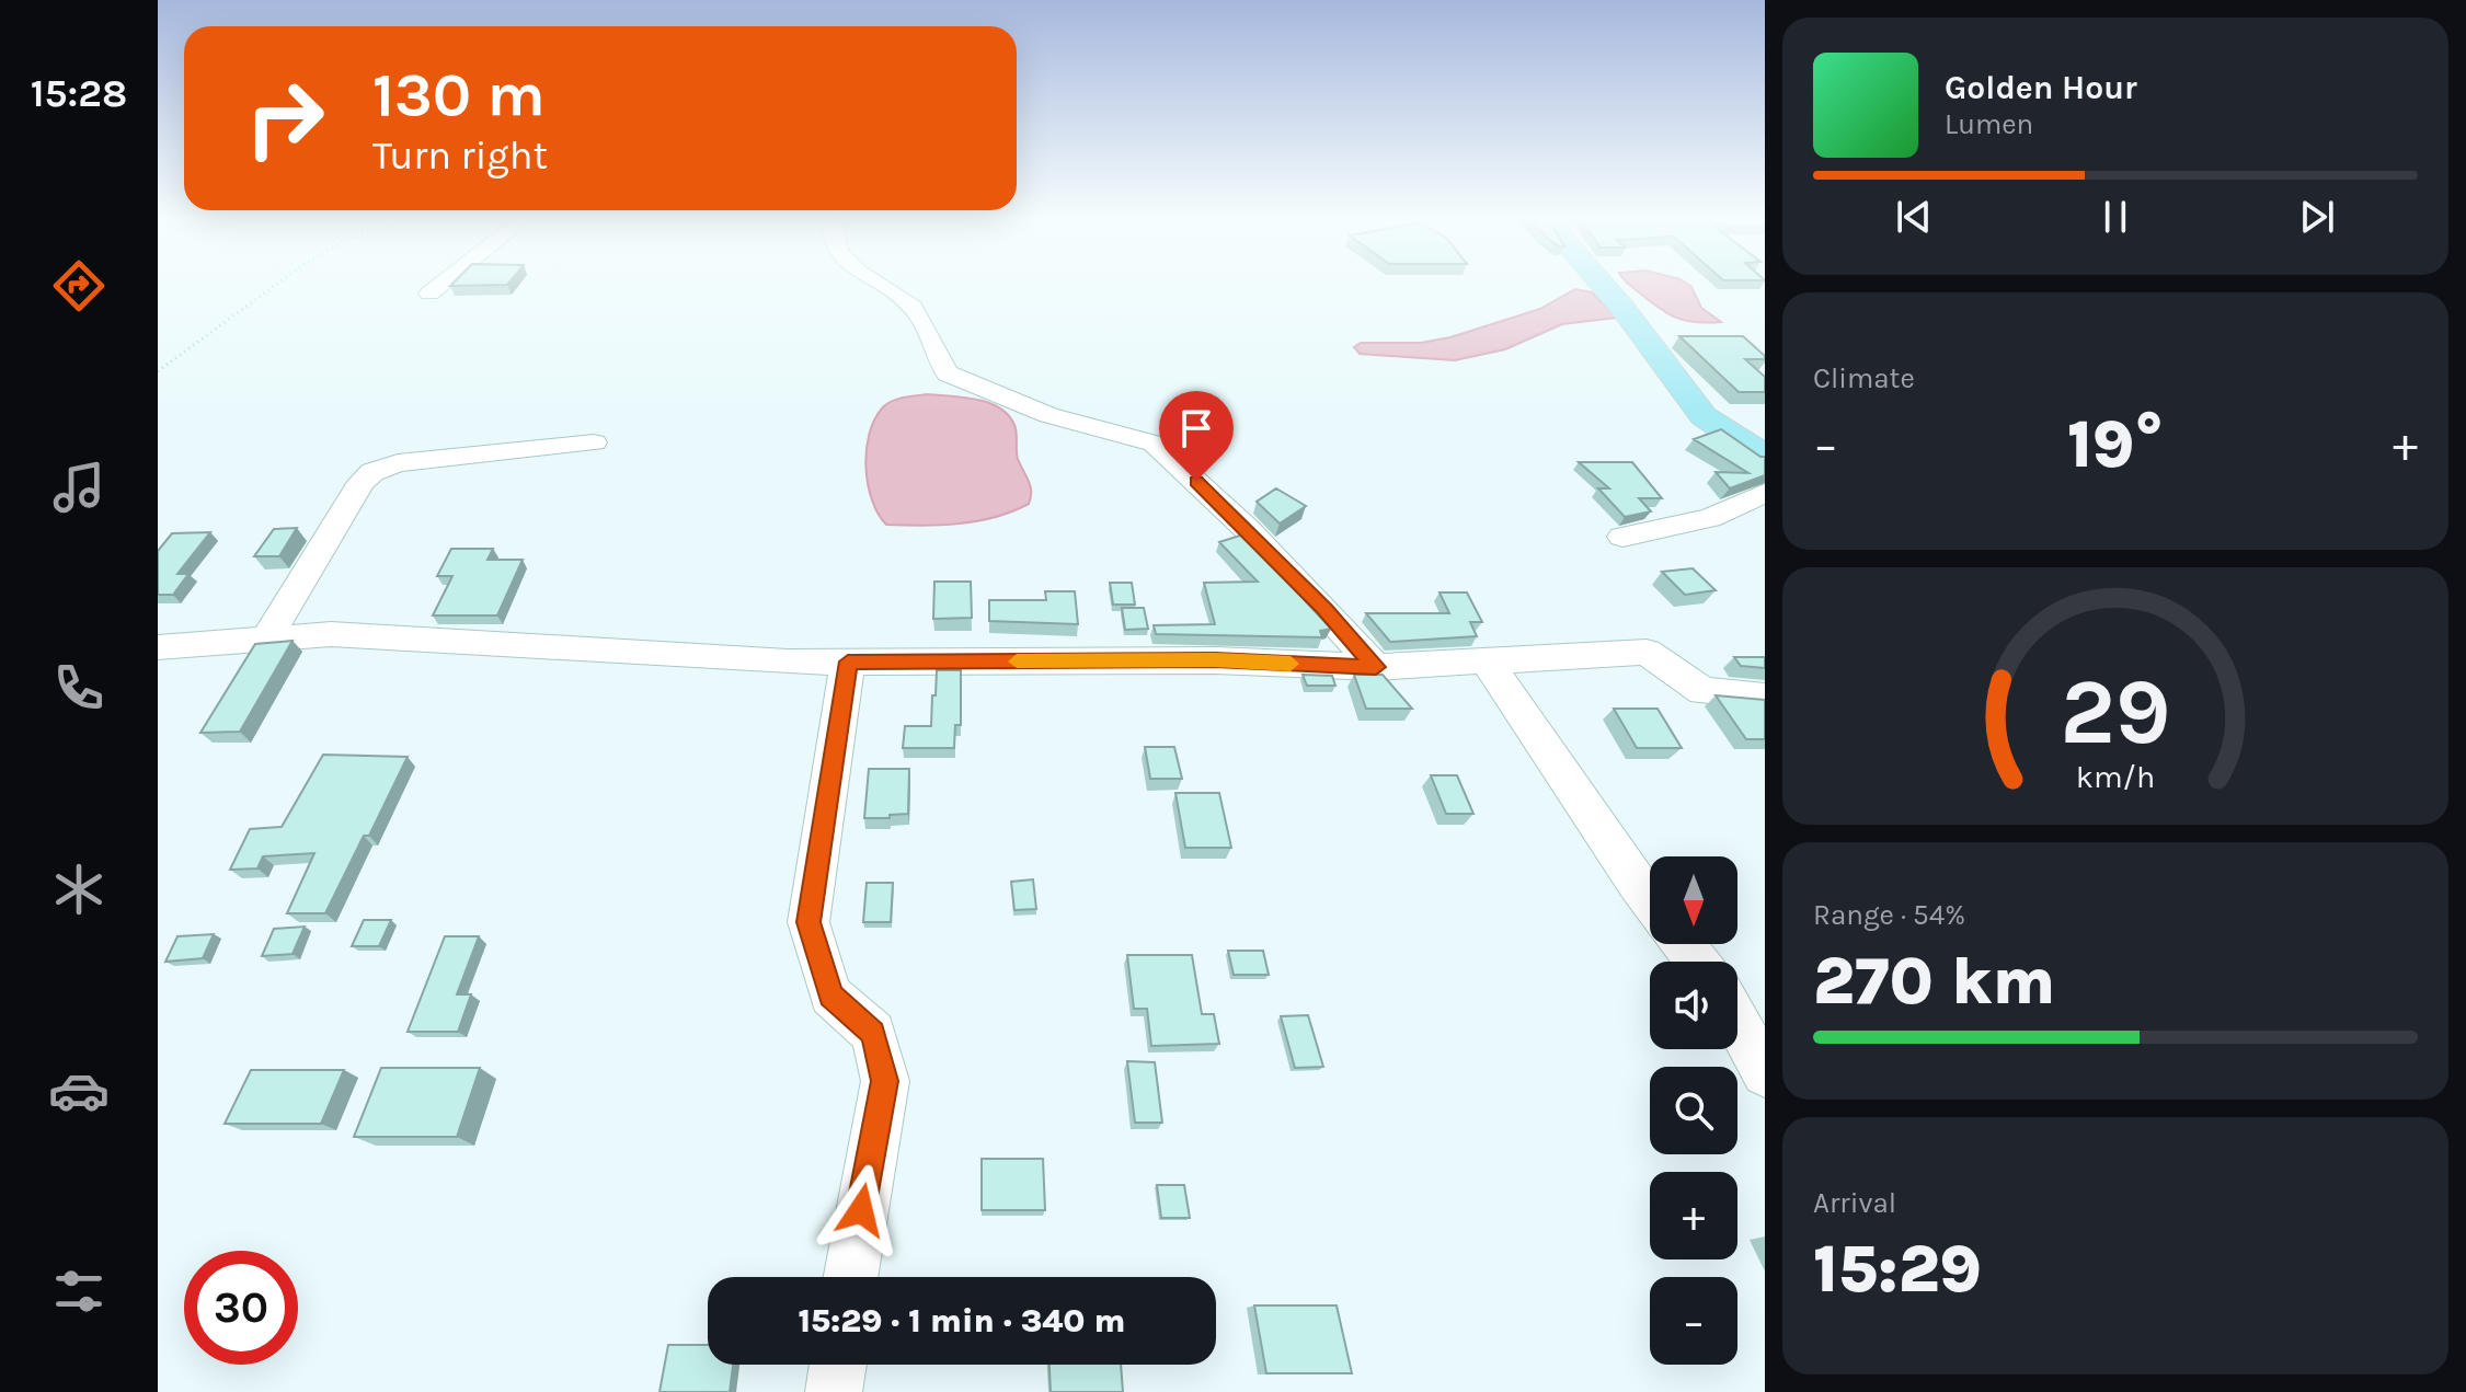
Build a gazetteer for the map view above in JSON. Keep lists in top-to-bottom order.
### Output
{
  "north": "bottom",
  "page": {
    "tabs": "15:28",
    "turn": ["130 m", "Turn right"],
    "song": ["Golden Hour", "Lumen"],
    "tile": [
      "Climate",
      ["Range · 54%", "270 km"],
      ["Arrival", "15:29"]
    ],
    "heat": ["−", "19°", "+"],
    "map_buttons": ["+", "−"],
    "limit": "30",
    "trip": "15:29 · 1 min · 340 m",
    "gauge": ["29", "km/h"]
  }
}
